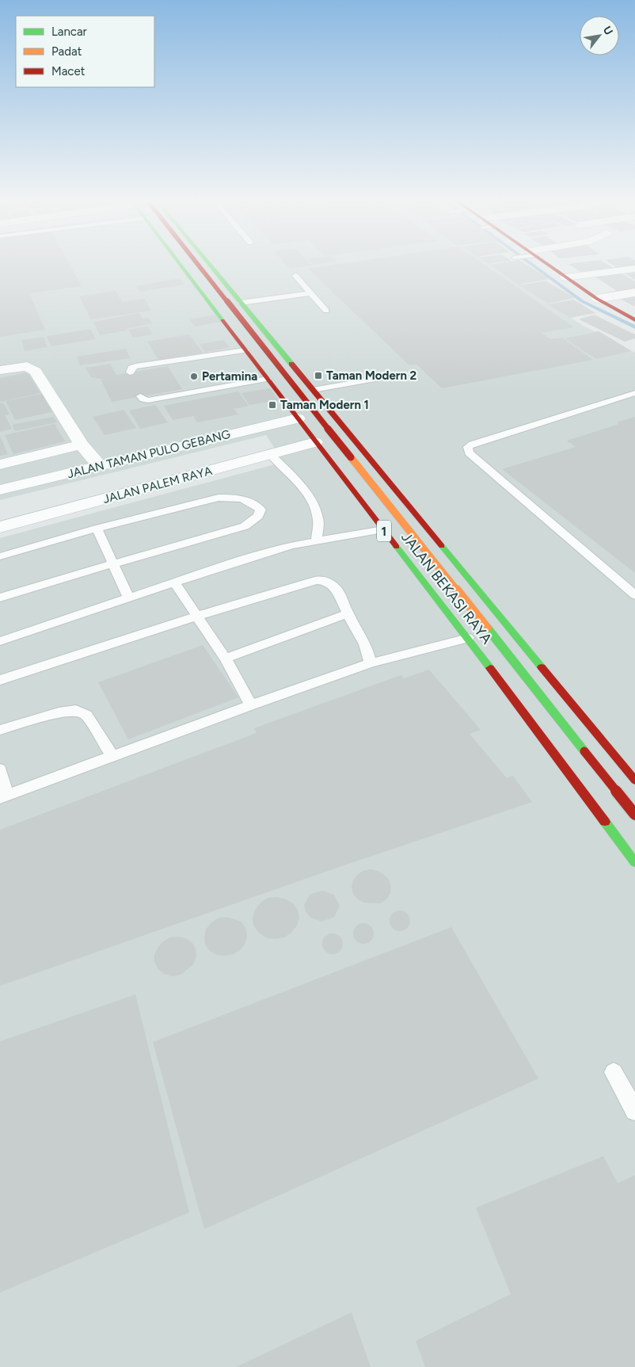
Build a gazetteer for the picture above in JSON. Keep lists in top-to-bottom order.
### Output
{
  "streets": {
    "main road": ["1", "JALAN BEKASI RAYA"],
    "street": ["JALAN TAMAN PULO GEBANG", "JALAN PALEM RAYA"]
  },
  "crossings": [
    ["JALAN TAMAN PULO GEBANG", "JALAN BEKASI RAYA"],
    ["JALAN PALEM RAYA", "JALAN BEKASI RAYA"]
  ],
  "places": {
    "transit": ["Taman Modern 2", "Taman Modern 1"],
    "other": ["Pertamina"]
  },
  "legend": ["Lancar", "Padat", "Macet"],
  "north": "top right"
}
